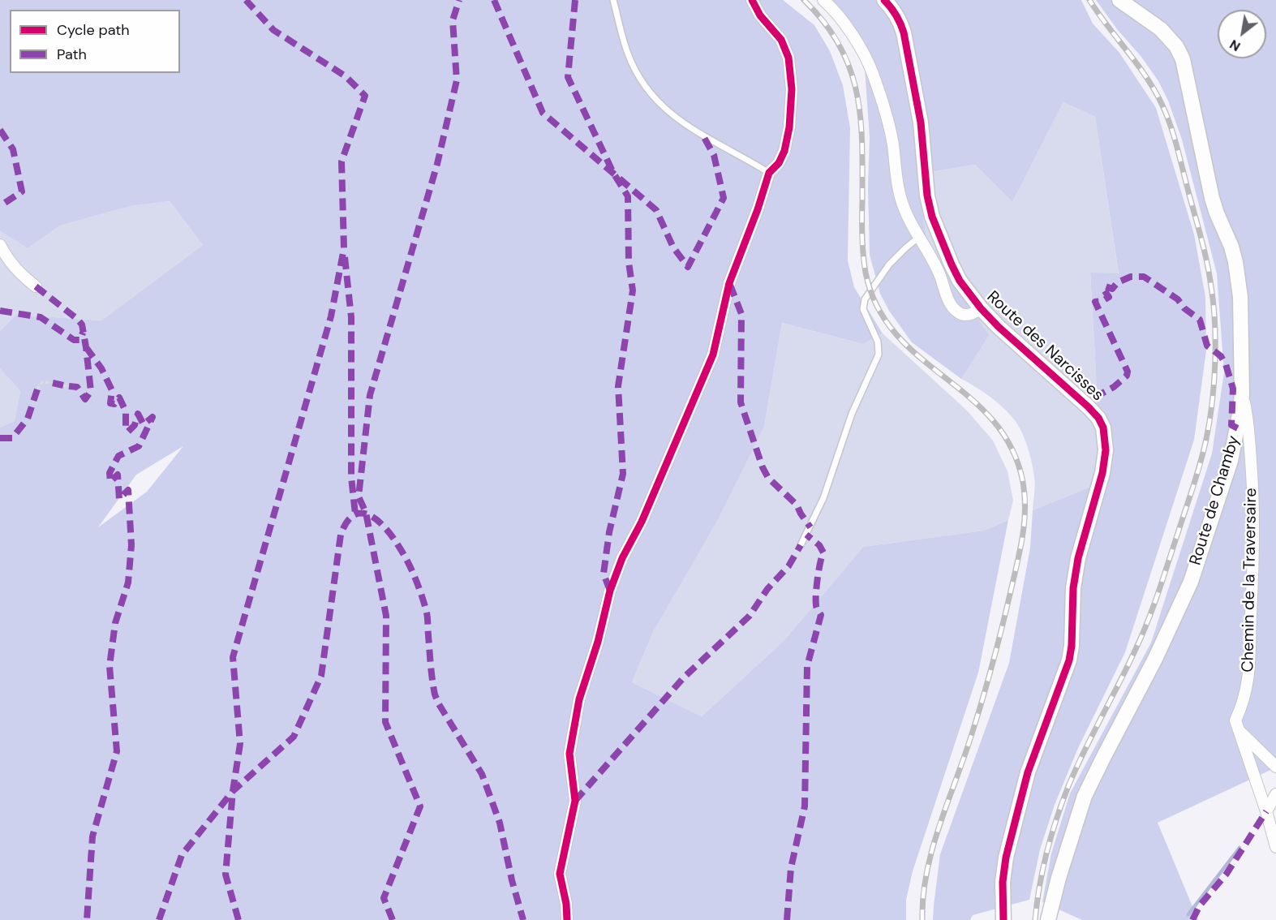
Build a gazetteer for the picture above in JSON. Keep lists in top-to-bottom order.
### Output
{
  "streets": {
    "street": ["Route des Narcisses", "Route de Chamby", "Chemin de la Traversaire"]
  },
  "crossings": [
    ["Route de Chamby", "Chemin de la Traversaire"]
  ],
  "legend": ["Cycle path", "Path"],
  "north": "bottom left"
}
